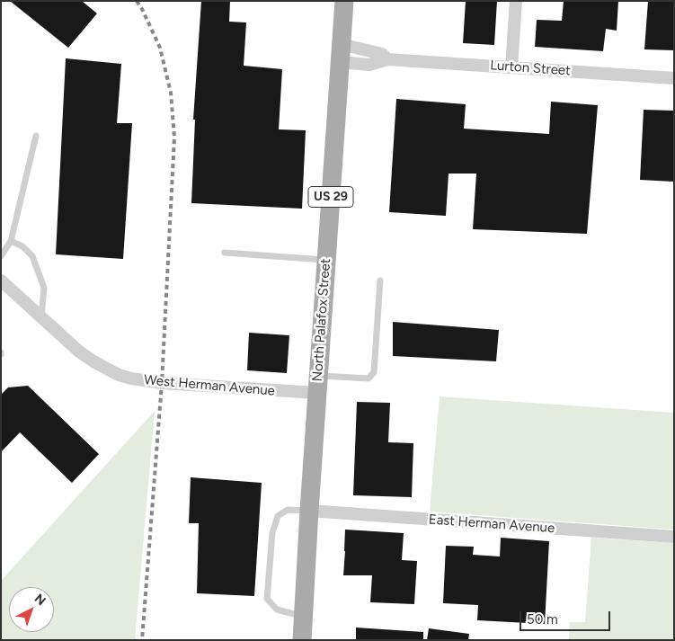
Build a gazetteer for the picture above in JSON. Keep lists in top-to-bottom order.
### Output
{
  "streets": {
    "main road": ["US 29", "North Palafox Street"],
    "street": ["Lurton Street", "West Herman Avenue", "East Herman Avenue"]
  },
  "crossings": [
    ["Lurton Street", "North Palafox Street"],
    ["North Palafox Street", "West Herman Avenue"],
    ["North Palafox Street", "East Herman Avenue"]
  ],
  "scale_bar": "50 m",
  "north": "top right"
}
